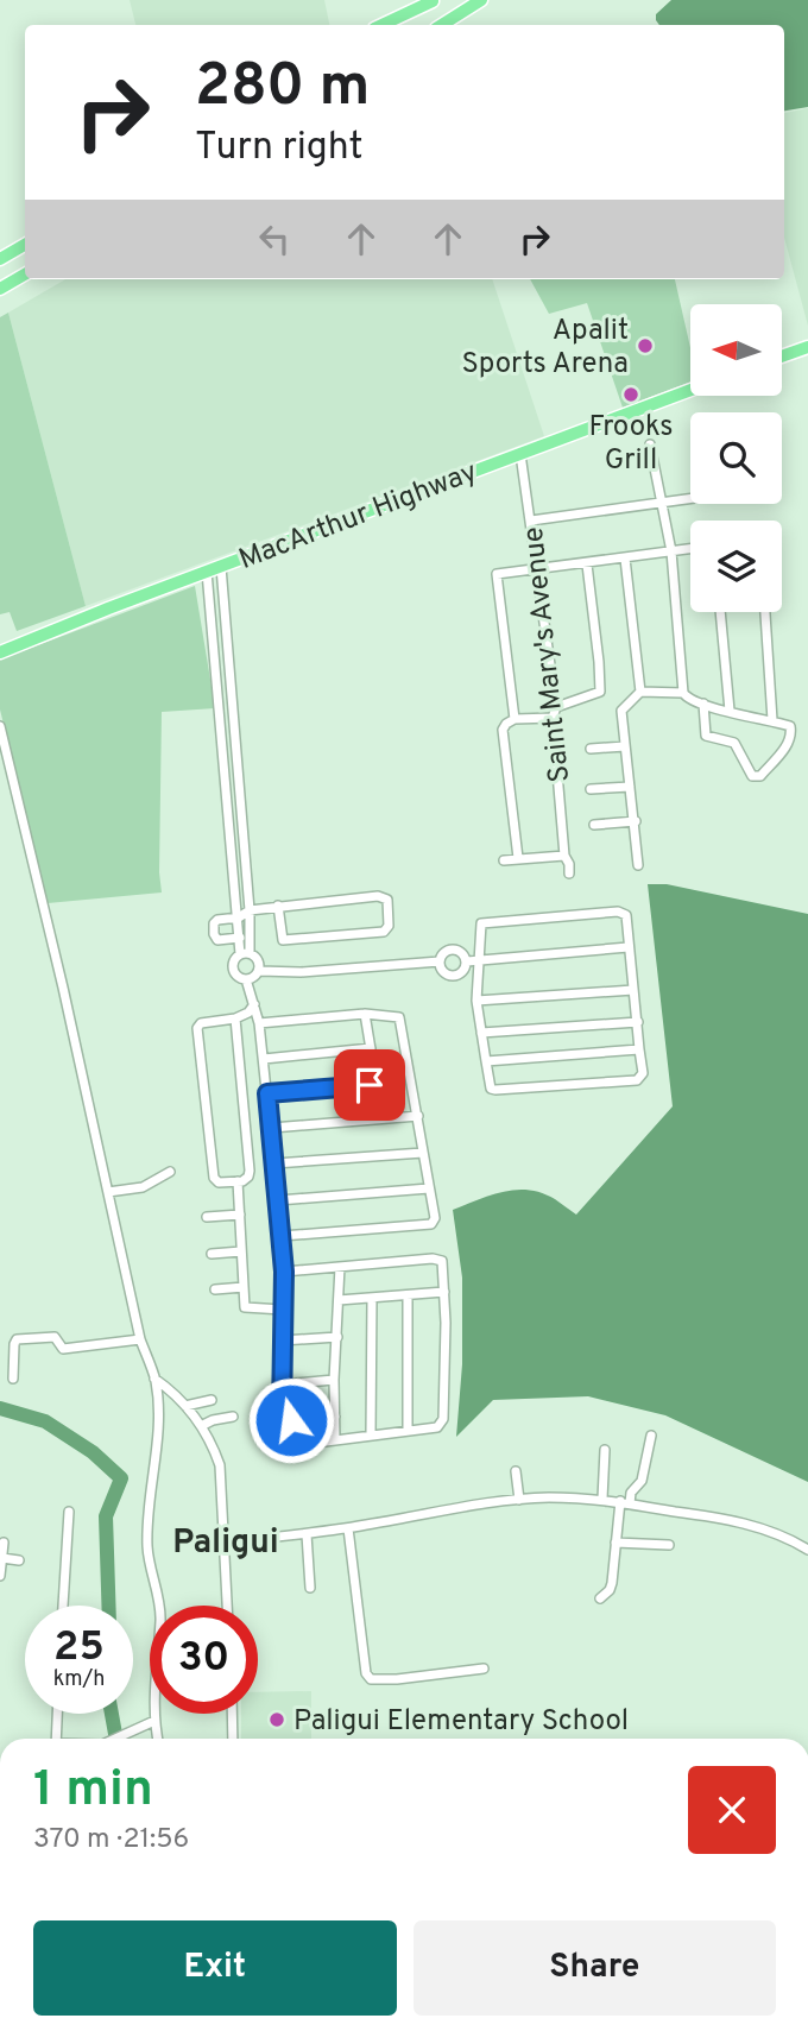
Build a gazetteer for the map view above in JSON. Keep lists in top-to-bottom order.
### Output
{
  "streets": {
    "highway": ["MacArthur Highway"],
    "street": ["Saint Mary's Avenue"]
  },
  "crossings": [
    ["MacArthur Highway", "Saint Mary's Avenue"]
  ],
  "districts": ["Paligui"],
  "places": ["Apalit Sports Arena", "Frooks Grill", "Paligui Elementary School"],
  "north": "left",
  "page": {
    "turn": ["280 m", "Turn right"],
    "speed": "25 km/h",
    "limit": "30",
    "heading": ["1 min", "370 m · 21:56"],
    "buttons": ["Exit", "Share"]
  }
}
